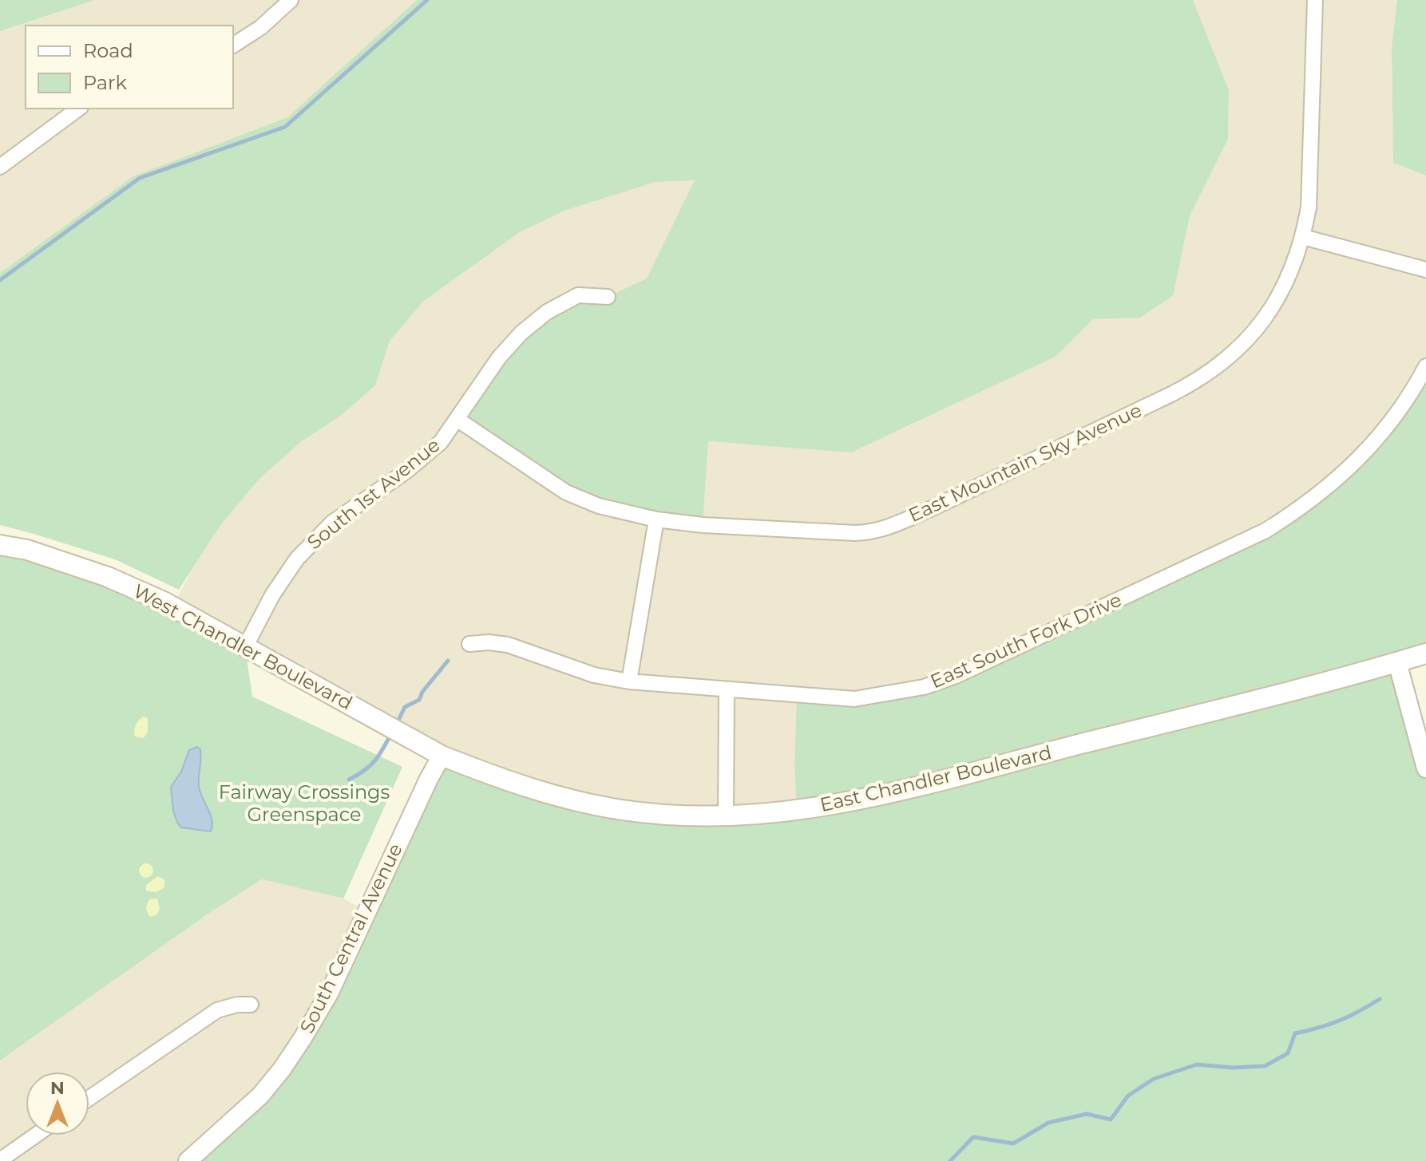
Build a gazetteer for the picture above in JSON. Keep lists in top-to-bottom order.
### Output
{
  "streets": {
    "main road": ["West Chandler Boulevard", "East Chandler Boulevard"],
    "street": [
      "East Mountain Sky Avenue",
      "South 1st Avenue",
      "East South Fork Drive",
      "South Central Avenue"
    ]
  },
  "crossings": [
    ["East Mountain Sky Avenue", "South 1st Avenue"],
    ["South 1st Avenue", "West Chandler Boulevard"],
    ["West Chandler Boulevard", "East Chandler Boulevard"],
    ["West Chandler Boulevard", "South Central Avenue"],
    ["East Chandler Boulevard", "South Central Avenue"]
  ],
  "parks": ["Fairway Crossings Greenspace"],
  "legend": ["Road", "Park"],
  "north": "top"
}
